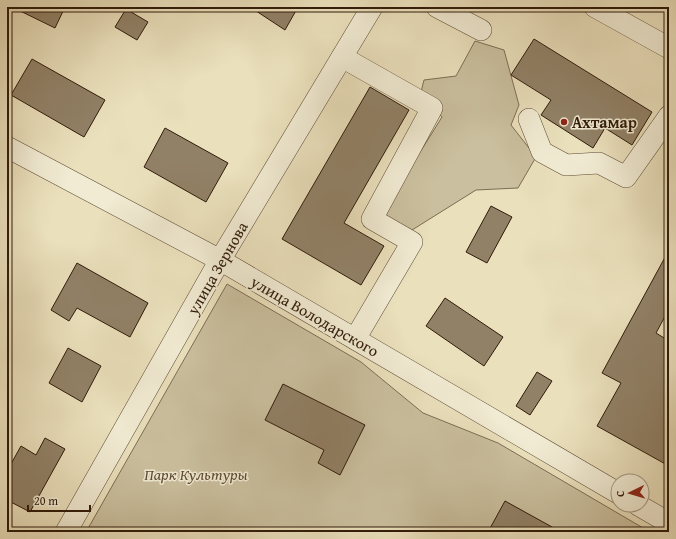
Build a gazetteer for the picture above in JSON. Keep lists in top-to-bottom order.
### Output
{
  "streets": {
    "street": ["улица Зернова", "улица Володарского"]
  },
  "crossings": [
    ["улица Зернова", "улица Володарского"]
  ],
  "parks": ["Парк Культуры"],
  "places": ["Ахтамар"],
  "scale_bar": "20 m",
  "north": "left"
}
